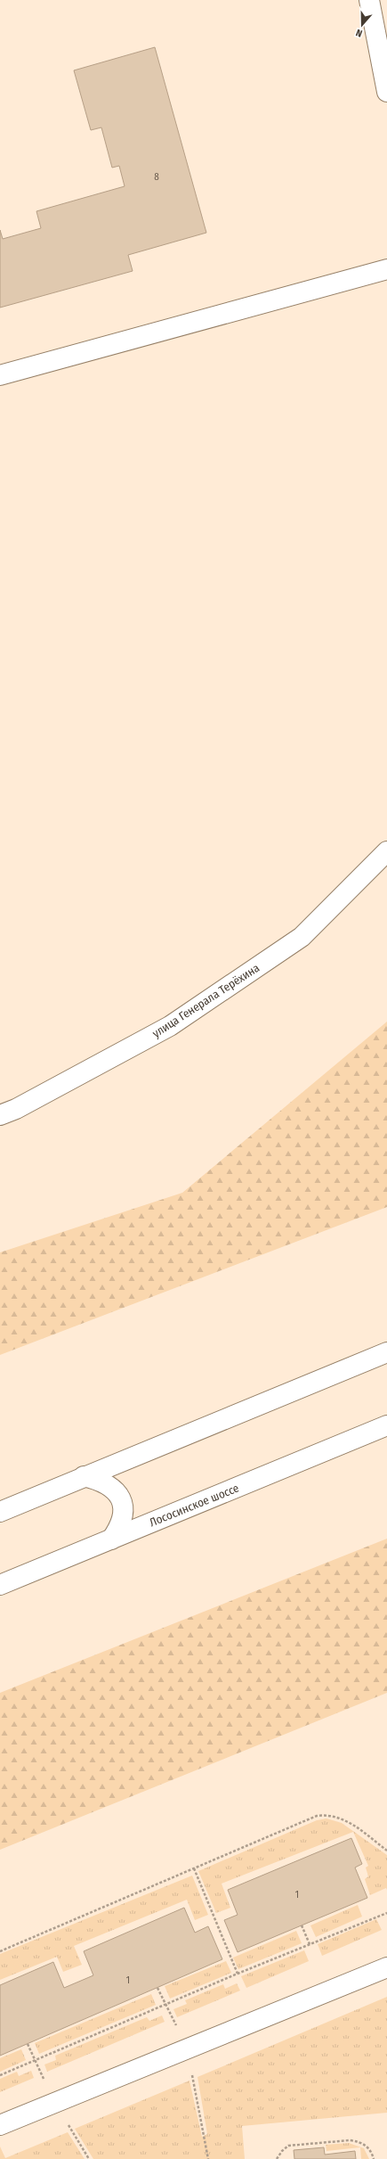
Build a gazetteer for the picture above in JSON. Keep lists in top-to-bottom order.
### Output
{
  "streets": {
    "street": ["улица Генерала Терёхина", "Лососинское шоссе"]
  },
  "house_numbers": ["8", "1", "1"],
  "north": "bottom"
}
